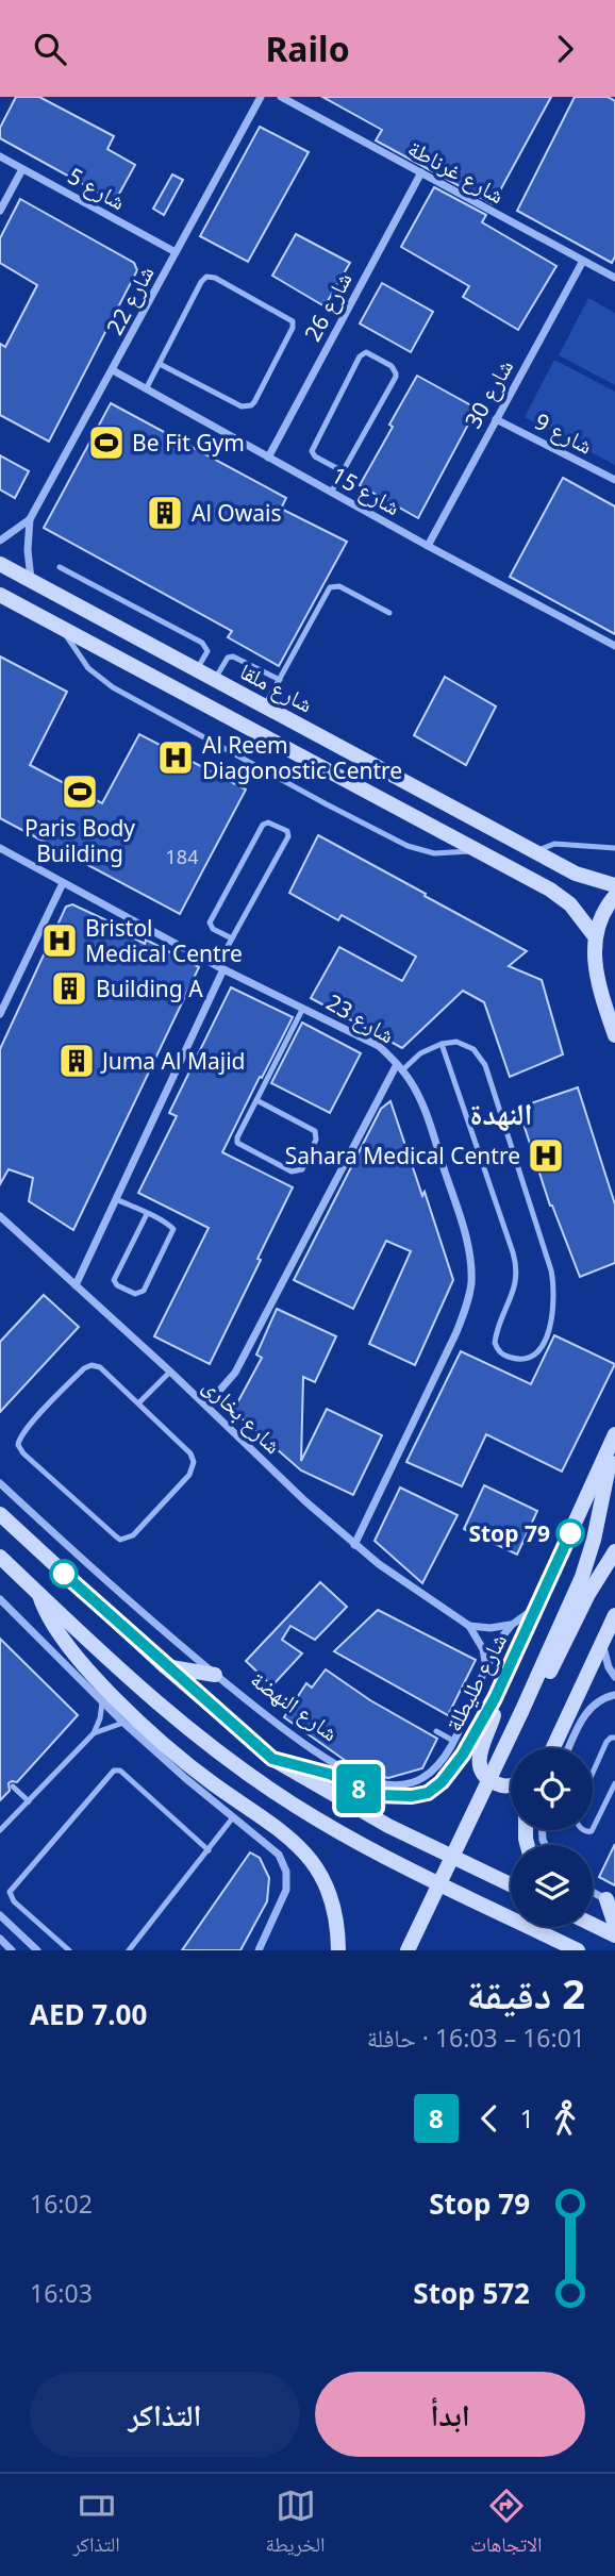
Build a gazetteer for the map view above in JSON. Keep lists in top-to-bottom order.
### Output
{
  "streets": {
    "street": [
      "شارع غرناطة",
      "شارع 5",
      "شارع 22",
      "شارع 26",
      "شارع 30",
      "شارع 9",
      "شارع 15",
      "شارع ملقا",
      "شارع 23",
      "شارع بخارى",
      "شارع طليطلة",
      "شارع النهضة"
    ]
  },
  "crossings": [
    ["شارع غرناطة", "شارع 26"],
    ["شارع غرناطة", "شارع 30"],
    ["شارع 5", "شارع 22"],
    ["شارع 22", "شارع 15"],
    ["شارع 22", "شارع ملقا"],
    ["شارع 26", "شارع 15"],
    ["شارع 30", "شارع 9"],
    ["شارع 30", "شارع 15"],
    ["شارع 23", "شارع بخارى"],
    ["شارع طليطلة", "شارع النهضة"]
  ],
  "districts": ["النهدة"],
  "places": {
    "sports": ["Be Fit Gym", "Paris Body Building"],
    "building": ["Al Owais", "Building A", "Juma Al Majid"],
    "hospital": ["Al Reem Diagonostic Centre", "Bristol Medical Centre", "Sahara Medical Centre"],
    "other": ["Stop 79"]
  },
  "lines": ["bus line 8"],
  "house_numbers": ["184"],
  "page": {
    "header": "Railo",
    "on_map": "8",
    "heading": ["2 دقيقة", "16:01 – 16:03 · حافلة", "AED 7.00"],
    "legs": ["1", "8"],
    "list": [
      {
        "name": "Stop 79",
        "value": "16:02"
      },
      {
        "name": "Stop 572",
        "value": "16:03"
      }
    ],
    "buttons": ["ابدأ", "التذاكر"],
    "tabs": ["الاتجاهات", "الخريطة", "التذاكر"]
  }
}
